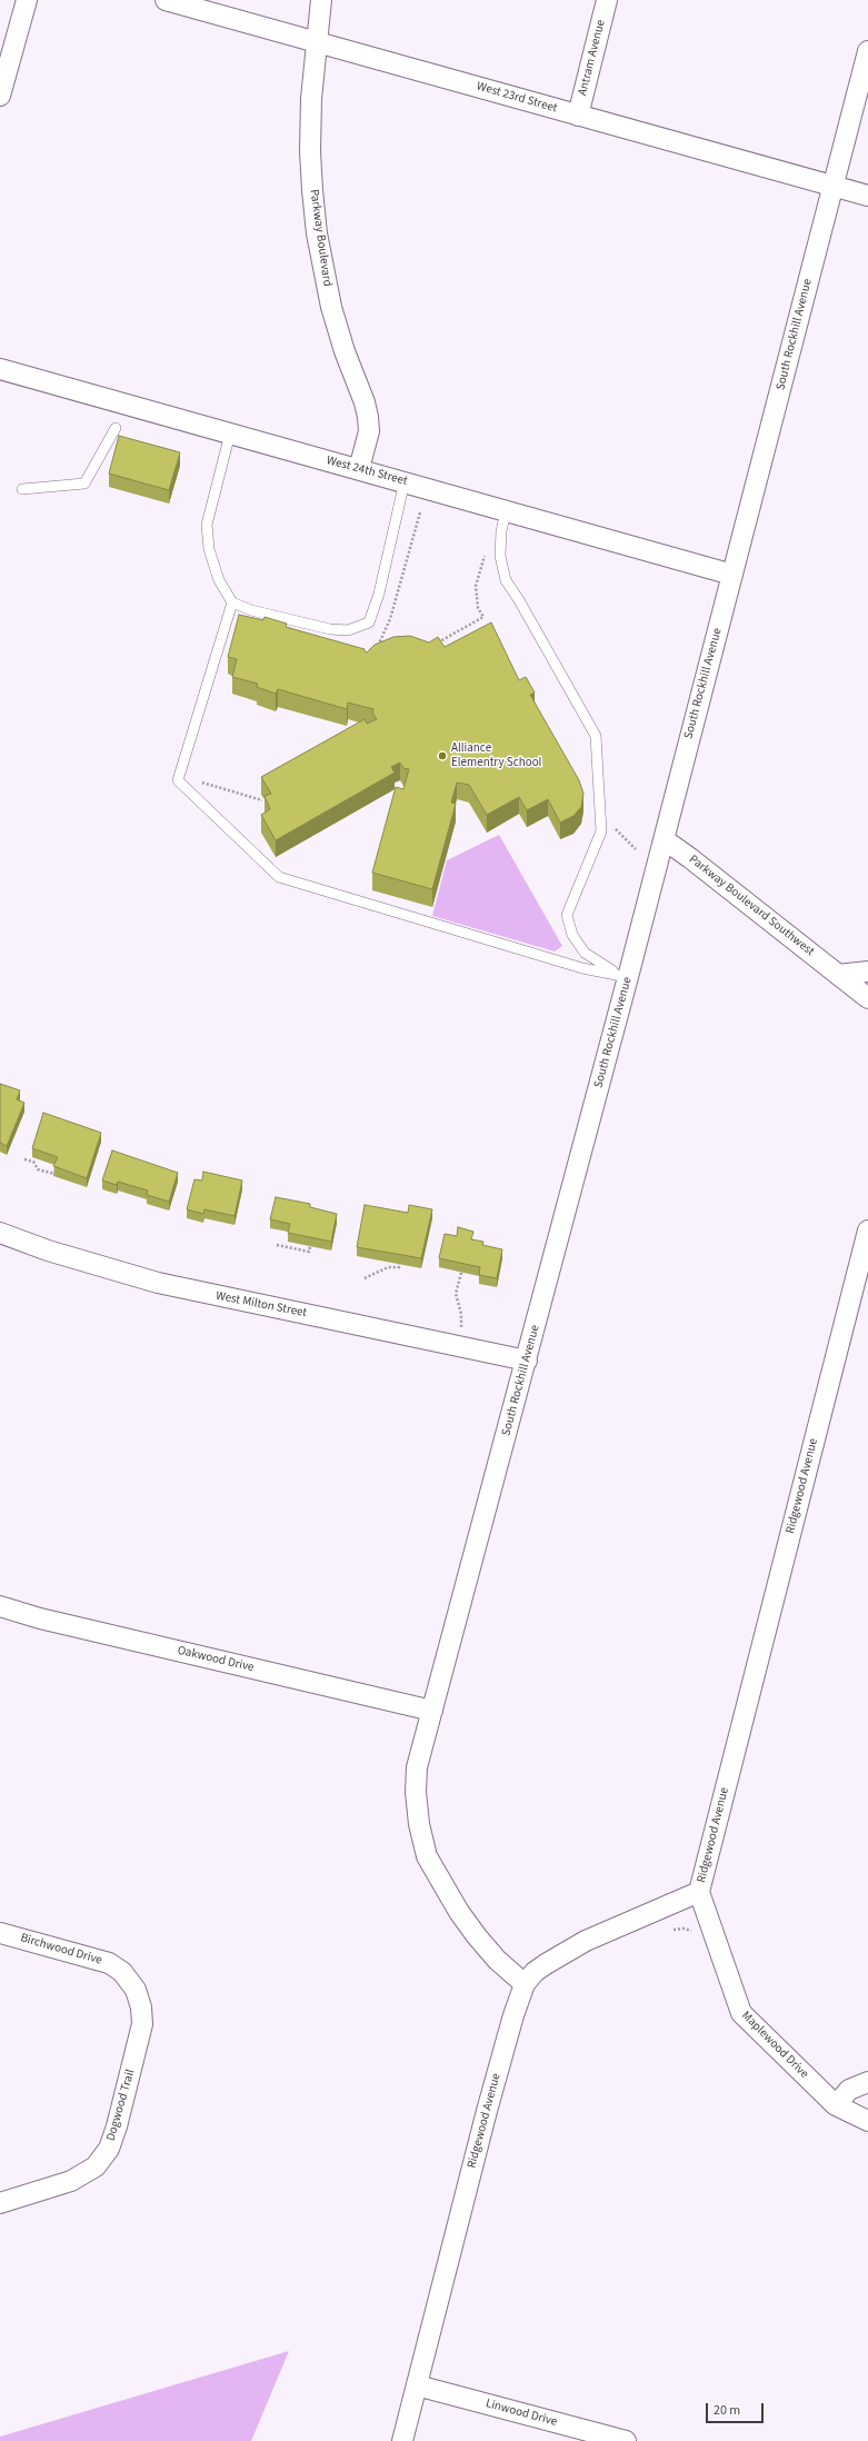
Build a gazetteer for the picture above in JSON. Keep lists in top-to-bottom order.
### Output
{
  "streets": {
    "street": [
      "Antram Avenue",
      "West 23rd Street",
      "Parkway Boulevard",
      "South Rockhill Avenue",
      "West 24th Street",
      "Parkway Boulevard Southwest",
      "West Milton Street",
      "Ridgewood Avenue",
      "Oakwood Drive",
      "Birchwood Drive",
      "Maplewood Drive",
      "Dogwood Trail",
      "Linwood Drive"
    ]
  },
  "crossings": [
    ["Antram Avenue", "West 23rd Street"],
    ["West 23rd Street", "Parkway Boulevard"],
    ["West 23rd Street", "South Rockhill Avenue"],
    ["Parkway Boulevard", "West 24th Street"],
    ["South Rockhill Avenue", "West 24th Street"],
    ["South Rockhill Avenue", "Parkway Boulevard Southwest"],
    ["South Rockhill Avenue", "West Milton Street"],
    ["South Rockhill Avenue", "Ridgewood Avenue"],
    ["South Rockhill Avenue", "Oakwood Drive"],
    ["Ridgewood Avenue", "Maplewood Drive"],
    ["Ridgewood Avenue", "Linwood Drive"],
    ["Birchwood Drive", "Dogwood Trail"]
  ],
  "places": ["Alliance Elementry School"],
  "scale_bar": "20 m"
}
